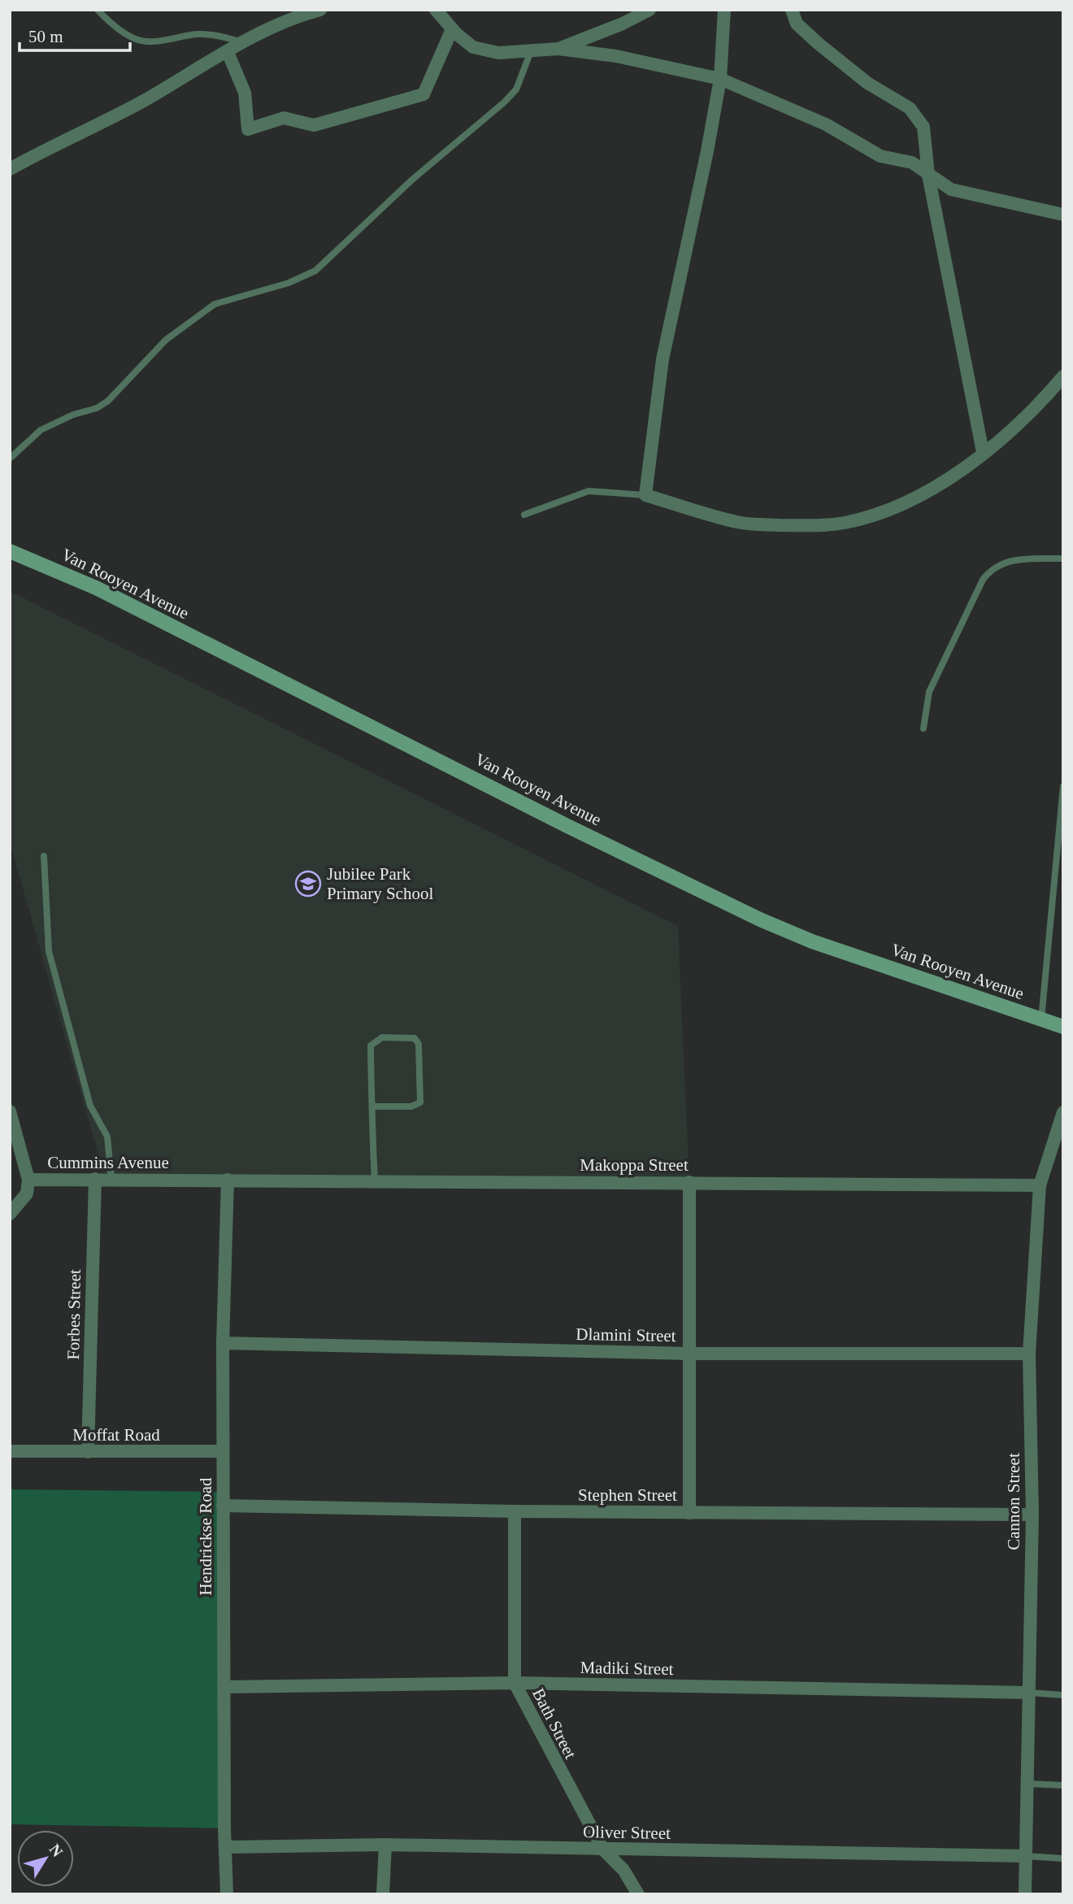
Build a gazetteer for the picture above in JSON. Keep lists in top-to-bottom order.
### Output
{
  "streets": {
    "street": [
      "Van Rooyen Avenue",
      "Cummins Avenue",
      "Makoppa Street",
      "Forbes Street",
      "Dlamini Street",
      "Moffat Road",
      "Stephen Street",
      "Cannon Street",
      "Hendrickse Road",
      "Madiki Street",
      "Bath Street",
      "Oliver Street"
    ]
  },
  "crossings": [
    ["Cummins Avenue", "Makoppa Street"],
    ["Cummins Avenue", "Forbes Street"],
    ["Cummins Avenue", "Hendrickse Road"],
    ["Makoppa Street", "Cannon Street"],
    ["Makoppa Street", "Hendrickse Road"],
    ["Forbes Street", "Moffat Road"],
    ["Dlamini Street", "Cannon Street"],
    ["Dlamini Street", "Hendrickse Road"],
    ["Moffat Road", "Hendrickse Road"],
    ["Stephen Street", "Cannon Street"],
    ["Stephen Street", "Hendrickse Road"],
    ["Stephen Street", "Bath Street"],
    ["Cannon Street", "Madiki Street"],
    ["Cannon Street", "Oliver Street"],
    ["Hendrickse Road", "Madiki Street"],
    ["Hendrickse Road", "Oliver Street"],
    ["Madiki Street", "Bath Street"],
    ["Bath Street", "Oliver Street"]
  ],
  "places": {
    "school or university": ["Jubilee Park Primary School"]
  },
  "scale_bar": "50 m",
  "north": "top right"
}
